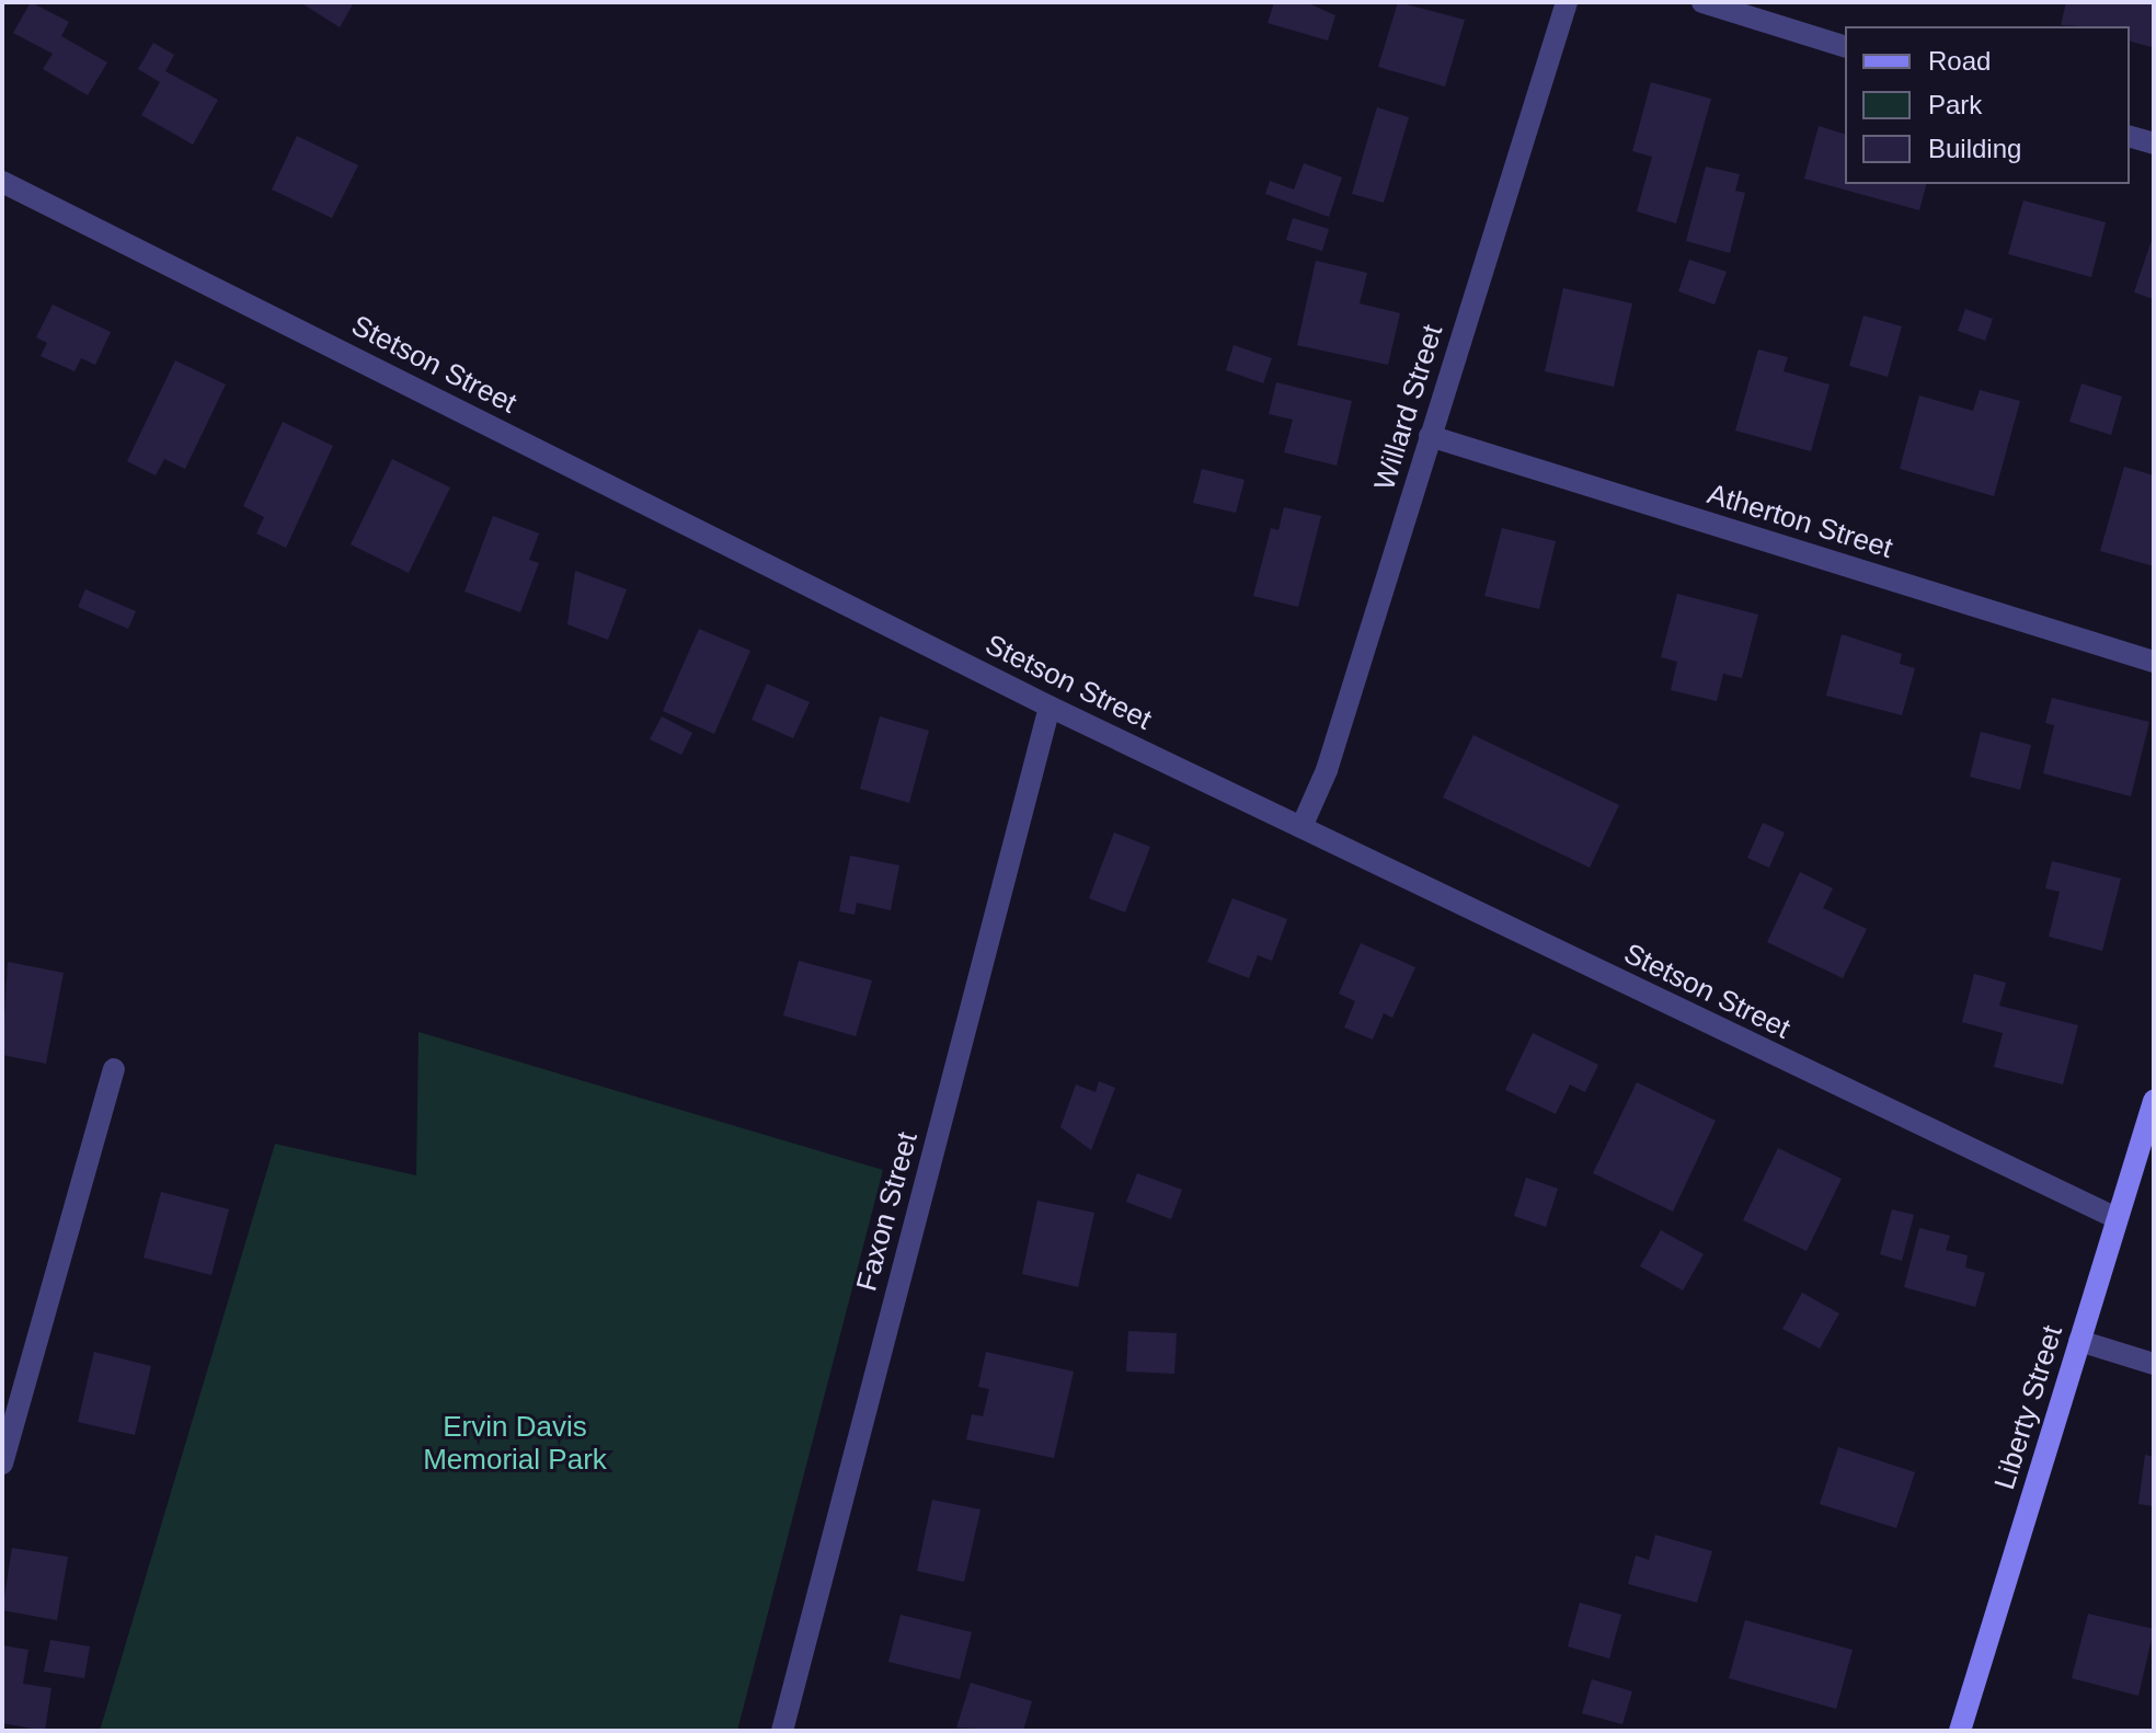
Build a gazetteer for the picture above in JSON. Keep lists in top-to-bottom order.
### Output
{
  "streets": {
    "main road": ["Liberty Street"],
    "street": [
      "Stetson Street",
      "Willard Street",
      "Atherton Street",
      "Faxon Street"
    ]
  },
  "crossings": [
    ["Stetson Street", "Willard Street"],
    ["Stetson Street", "Faxon Street"],
    ["Stetson Street", "Liberty Street"],
    ["Willard Street", "Atherton Street"]
  ],
  "parks": ["Ervin Davis Memorial Park"],
  "legend": ["Road", "Park", "Building"]
}
